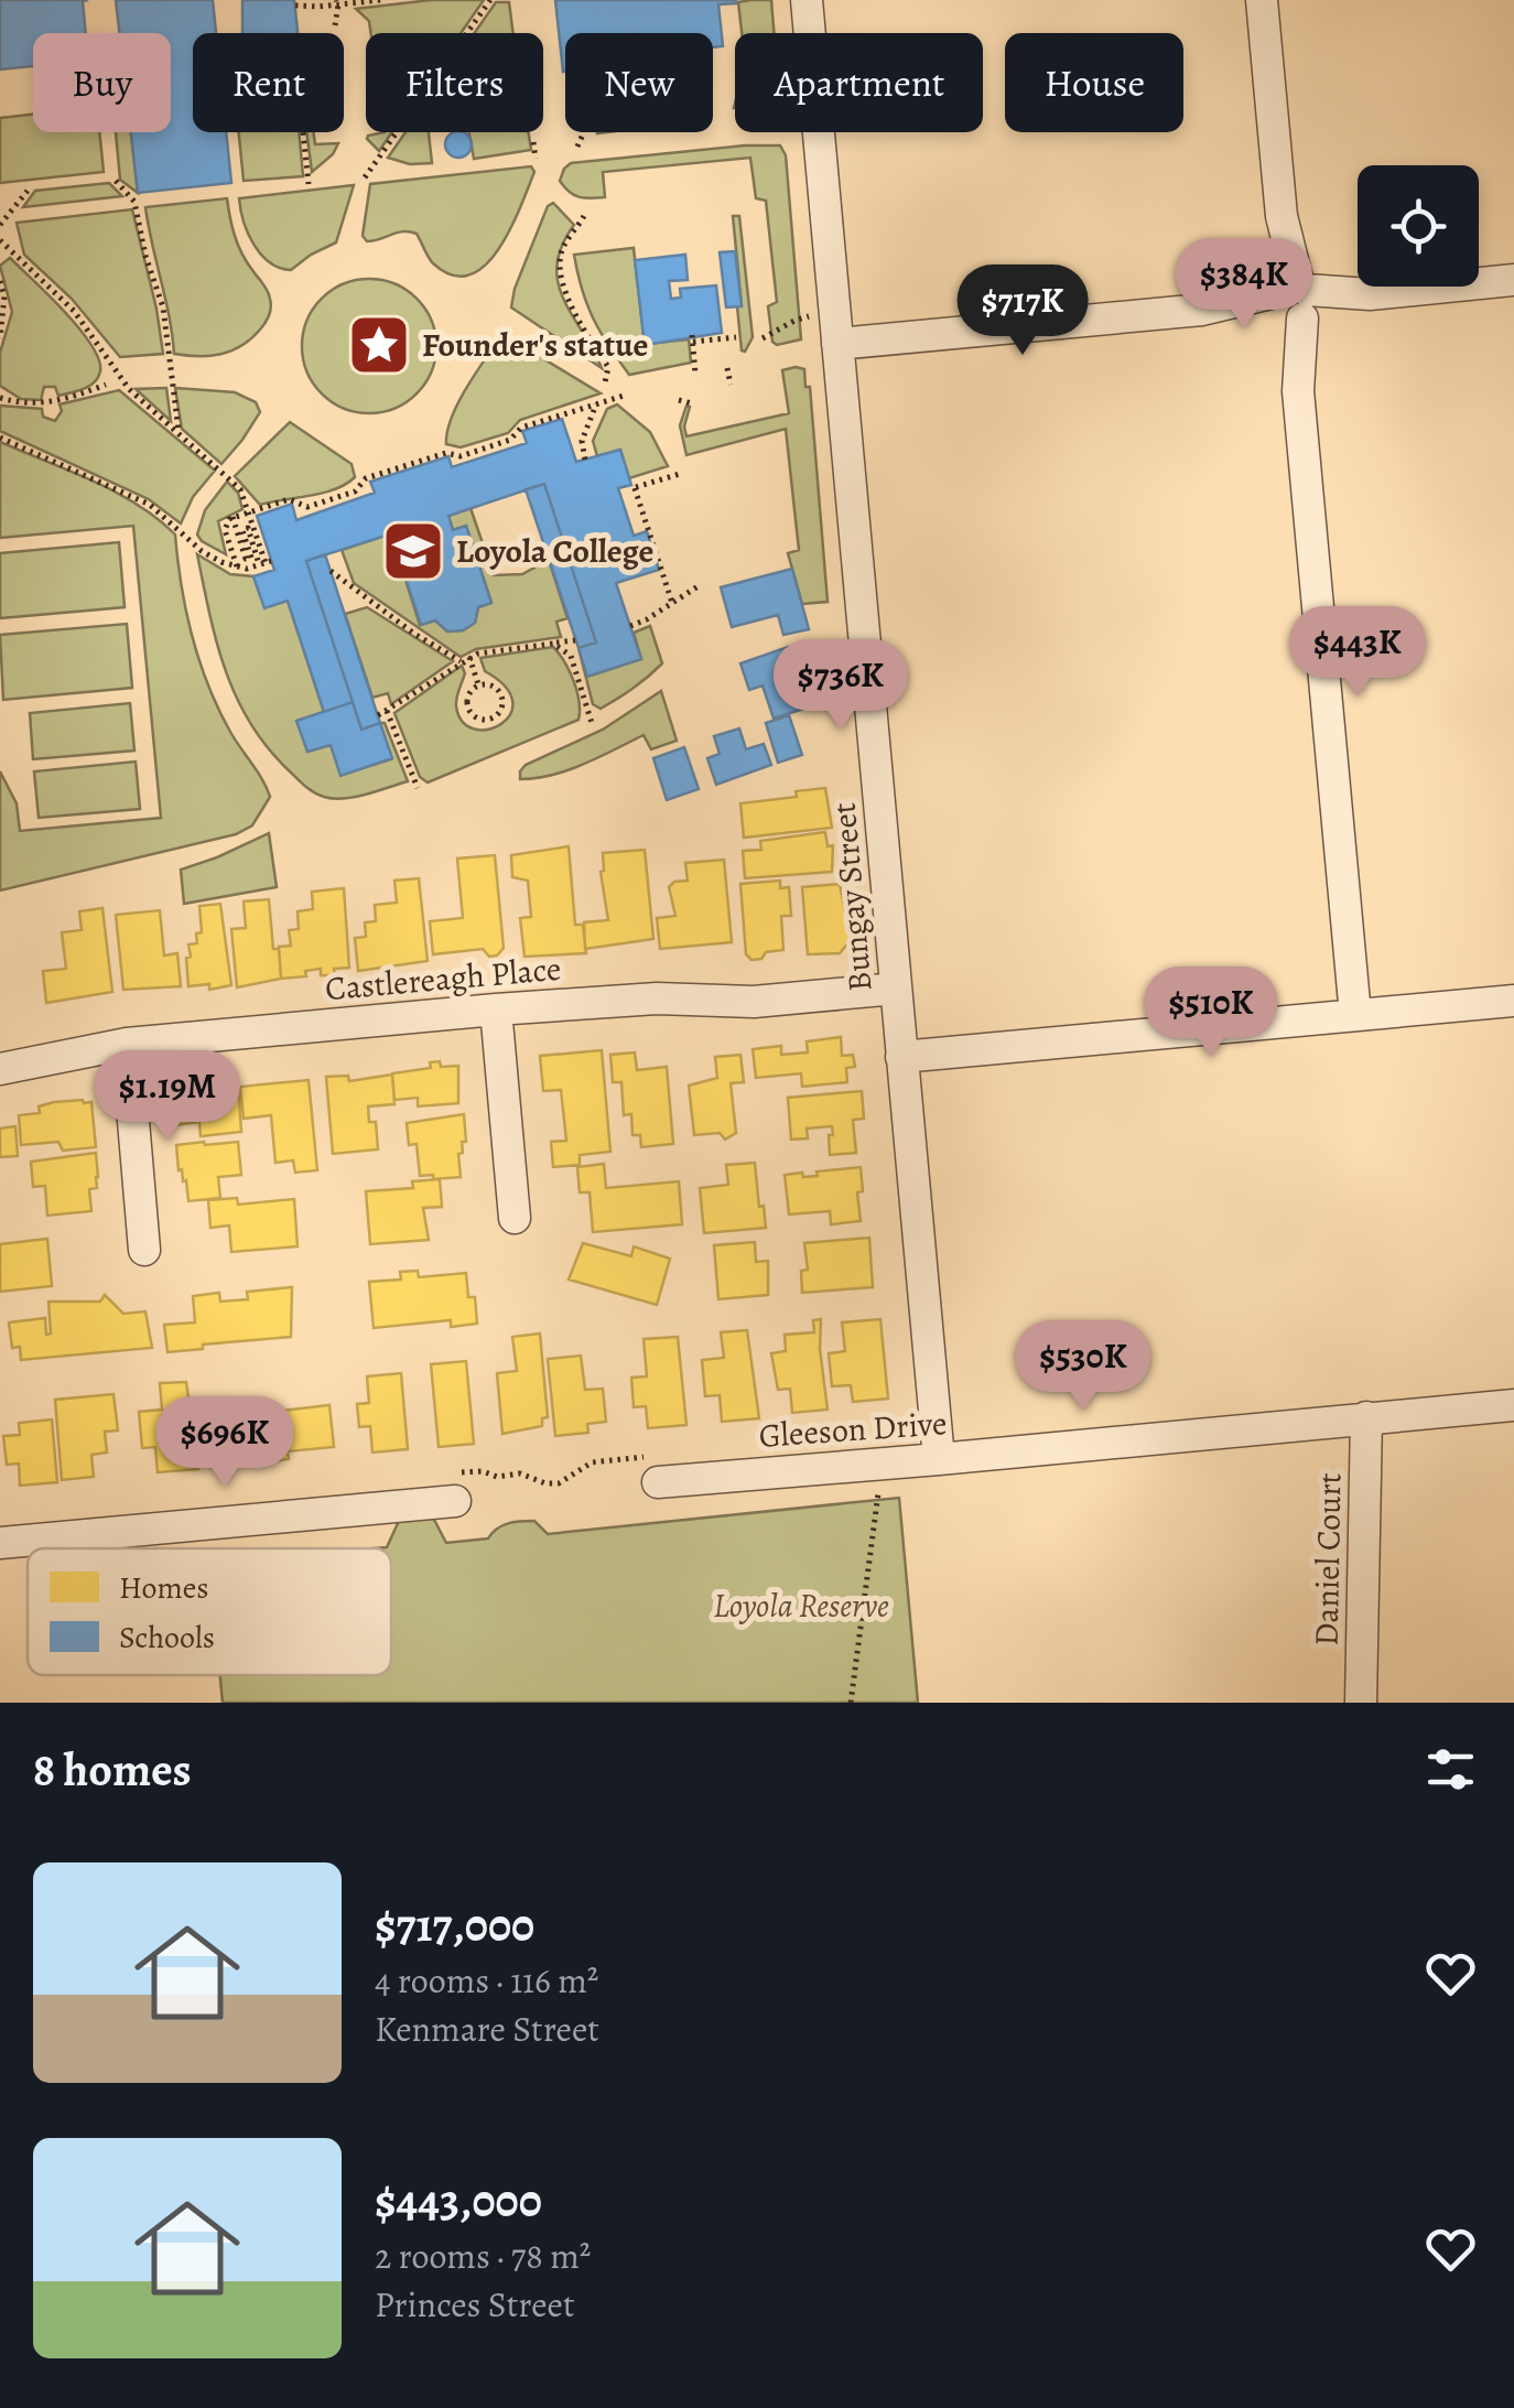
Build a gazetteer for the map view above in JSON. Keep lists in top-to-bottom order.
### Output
{
  "streets": {
    "street": [
      "Bungay Street",
      "Castlereagh Place",
      "Gleeson Drive",
      "Daniel Court"
    ]
  },
  "crossings": [
    ["Bungay Street", "Castlereagh Place"],
    ["Bungay Street", "Gleeson Drive"],
    ["Gleeson Drive", "Daniel Court"]
  ],
  "parks": ["Loyola Reserve"],
  "places": {
    "place": ["Founder's statue"],
    "school or university": ["Loyola College"]
  },
  "legend": ["Homes", "Schools"],
  "page": {
    "chip": [
      "Buy",
      "Rent",
      "Filters",
      "New",
      "Apartment",
      "House"
    ],
    "price": [
      "$384K",
      "$717K",
      "$443K",
      "$736K",
      "$510K",
      "$1.19M",
      "$530K",
      "$696K"
    ],
    "heading": "8 homes",
    "list": [
      {
        "name": "$717,000",
        "note": "4 rooms · 116 m² · Kenmare Street"
      },
      {
        "name": "$443,000",
        "note": "2 rooms · 78 m² · Princes Street"
      }
    ]
  }
}
